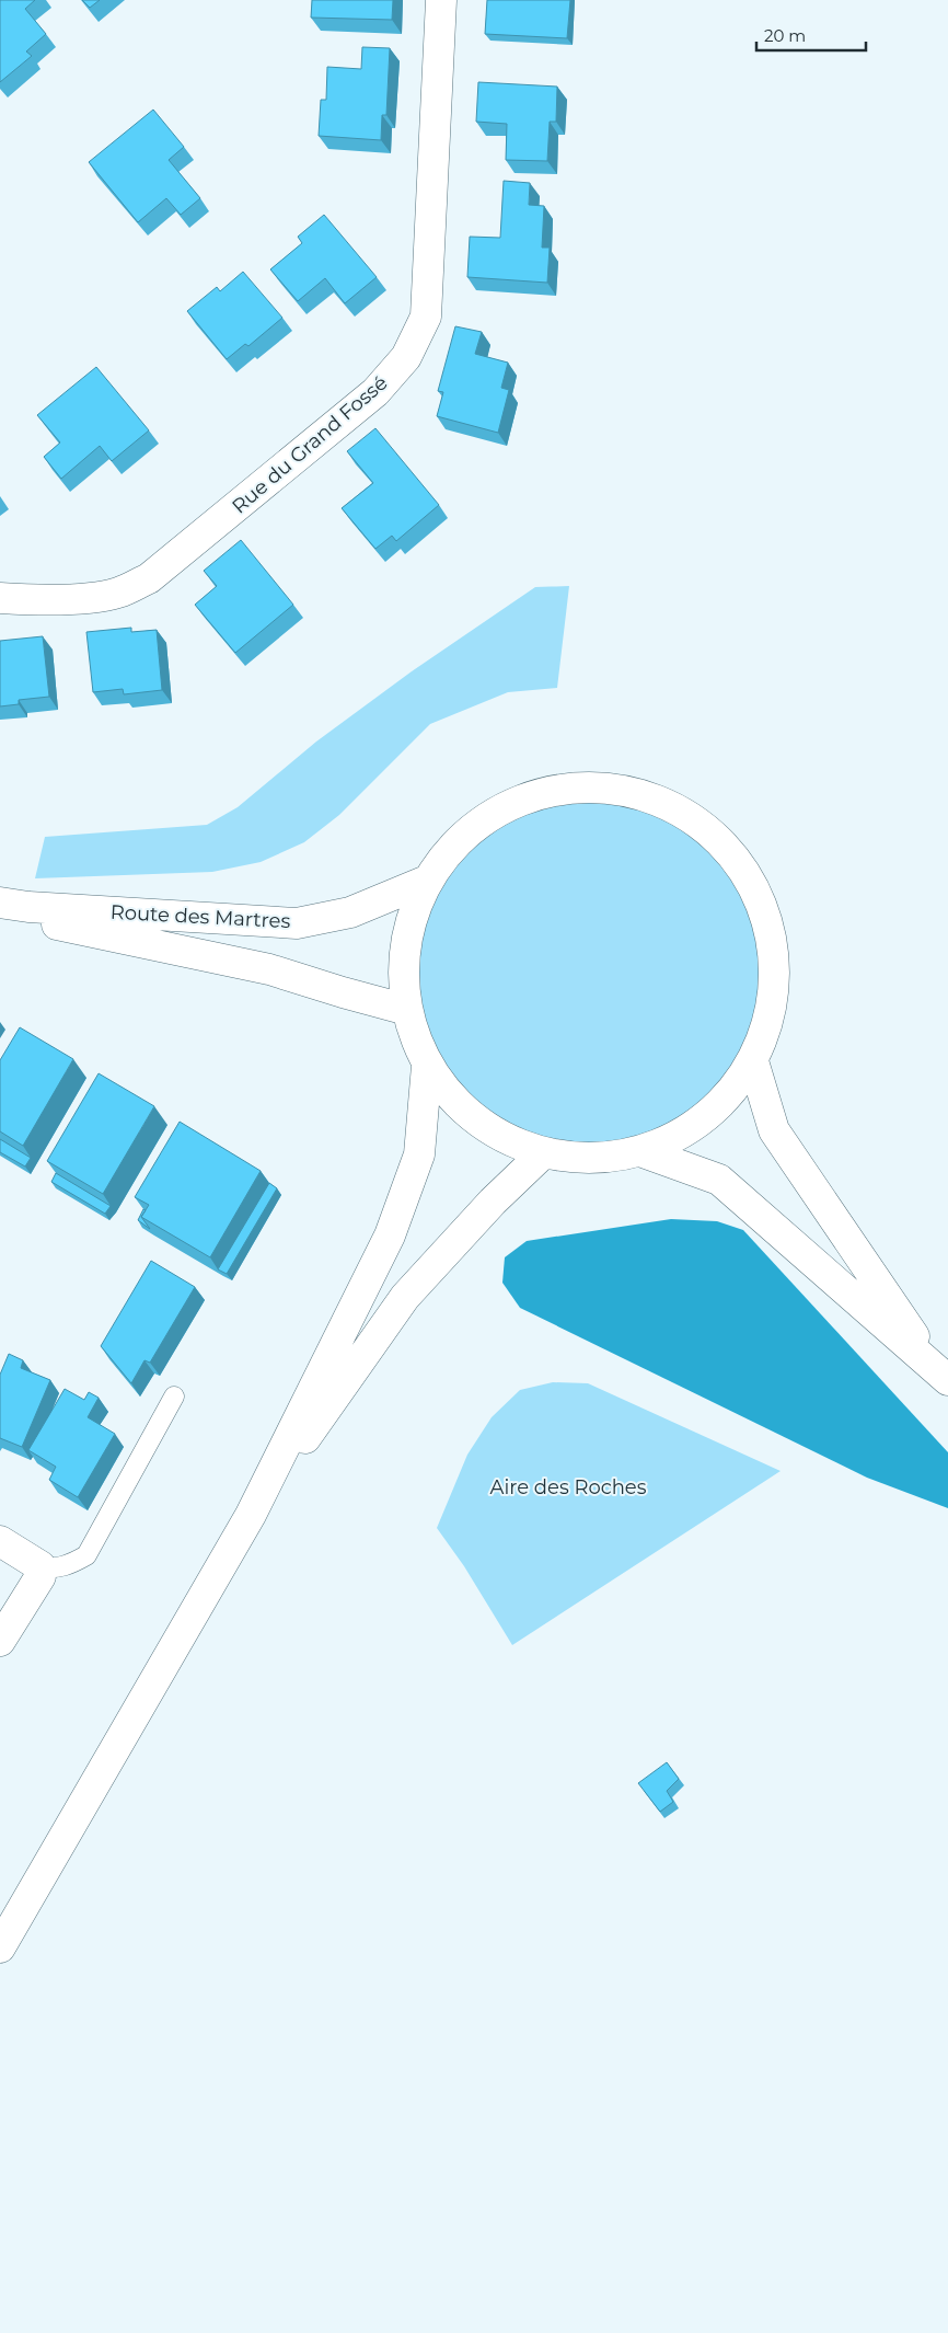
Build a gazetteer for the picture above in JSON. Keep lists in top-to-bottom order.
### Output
{
  "streets": {
    "main road": ["Rue du Grand Fossé", "Route des Martres"]
  },
  "parks": ["Aire des Roches"],
  "scale_bar": "20 m"
}
